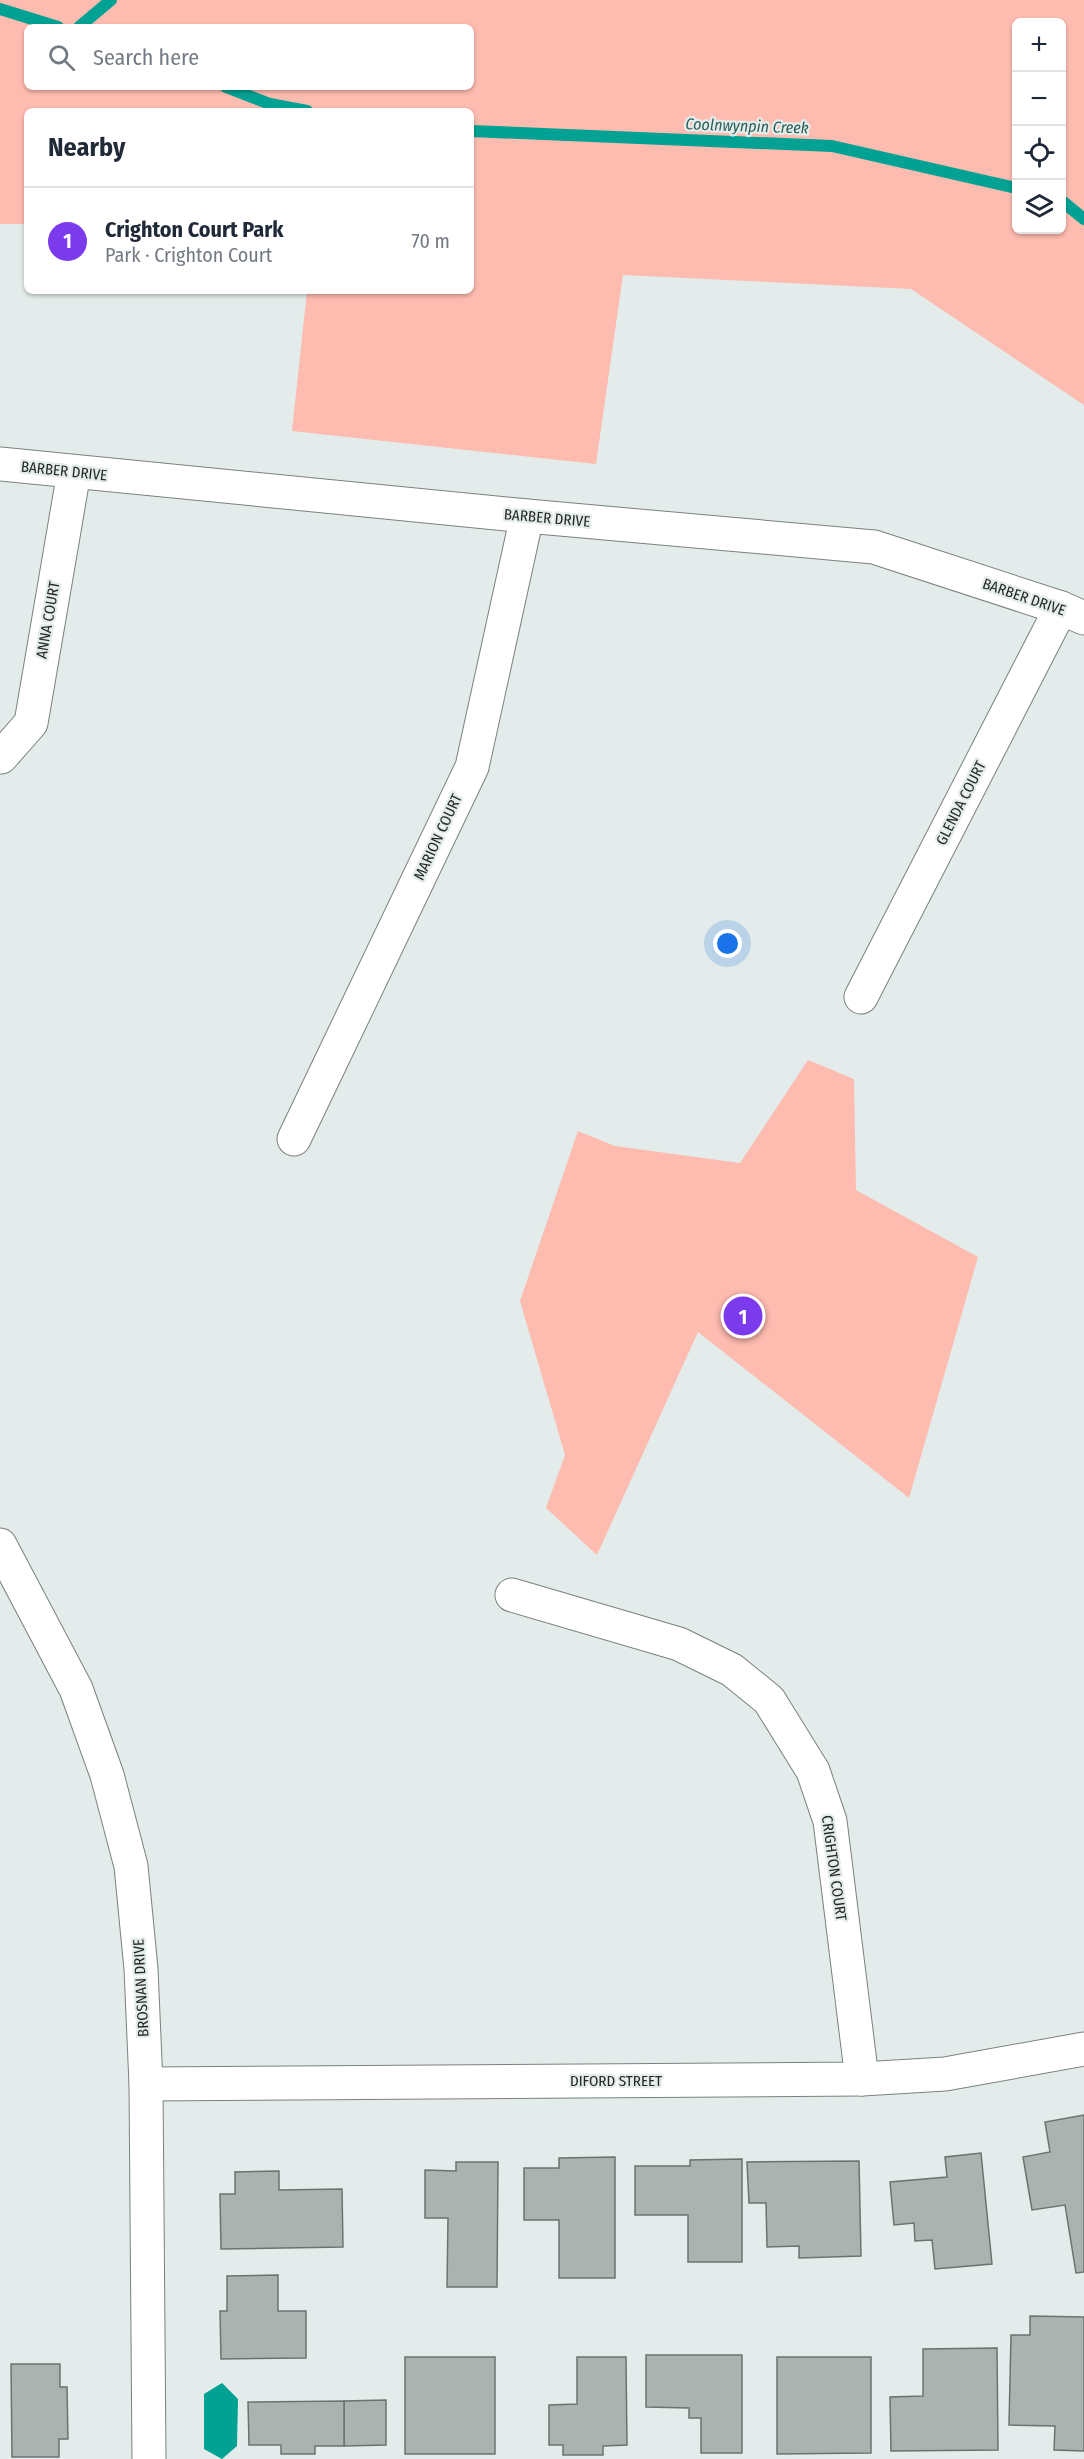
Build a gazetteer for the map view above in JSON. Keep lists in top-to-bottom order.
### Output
{
  "streets": {
    "street": [
      "BARBER DRIVE",
      "ANNA COURT",
      "GLENDA COURT",
      "MARION COURT",
      "CRIGHTON COURT",
      "BROSNAN DRIVE",
      "DIFORD STREET"
    ]
  },
  "crossings": [
    ["BARBER DRIVE", "ANNA COURT"],
    ["BARBER DRIVE", "GLENDA COURT"],
    ["BARBER DRIVE", "MARION COURT"],
    ["CRIGHTON COURT", "DIFORD STREET"],
    ["BROSNAN DRIVE", "DIFORD STREET"]
  ],
  "water": ["Coolnwynpin Creek"],
  "page": {
    "map_buttons": ["+", "−"],
    "search": "Search here",
    "heading": "Nearby",
    "list": [
      {
        "mark": "1",
        "name": "Crighton Court Park",
        "note": "Park · Crighton Court",
        "value": "70 m"
      }
    ],
    "pins": "1"
  }
}
